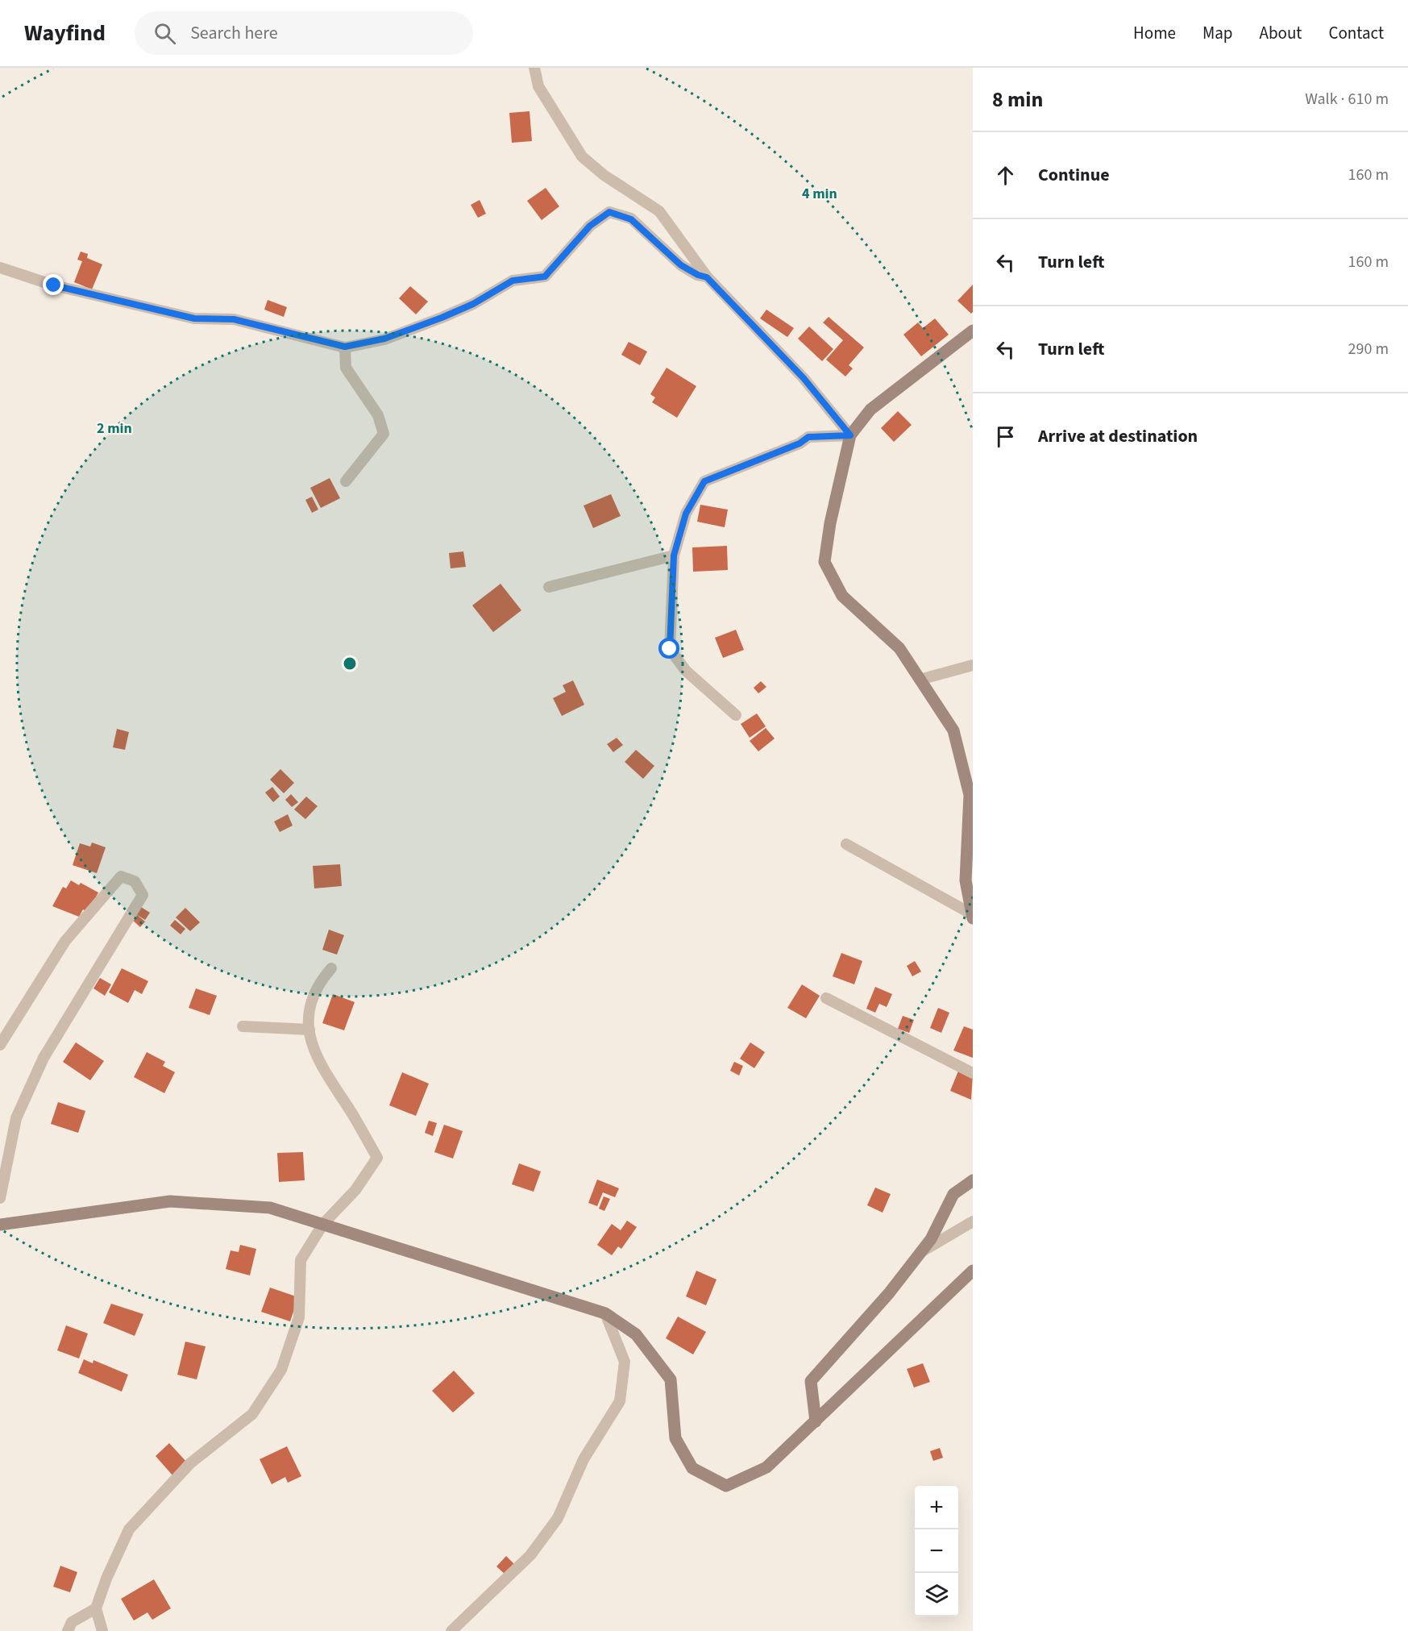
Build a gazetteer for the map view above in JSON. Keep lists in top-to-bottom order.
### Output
{
  "page": {
    "header": "Wayfind",
    "search": "Search here",
    "nav": [
      "Home",
      "Map",
      "About",
      "Contact"
    ],
    "heading": ["8 min", "Walk · 610 m"],
    "list": [
      ["Continue", "160 m"],
      ["Turn left", "160 m"],
      ["Turn left", "290 m"],
      "Arrive at destination"
    ],
    "map_buttons": ["+", "−"]
  },
  "rings": ["4 min", "2 min"]
}
